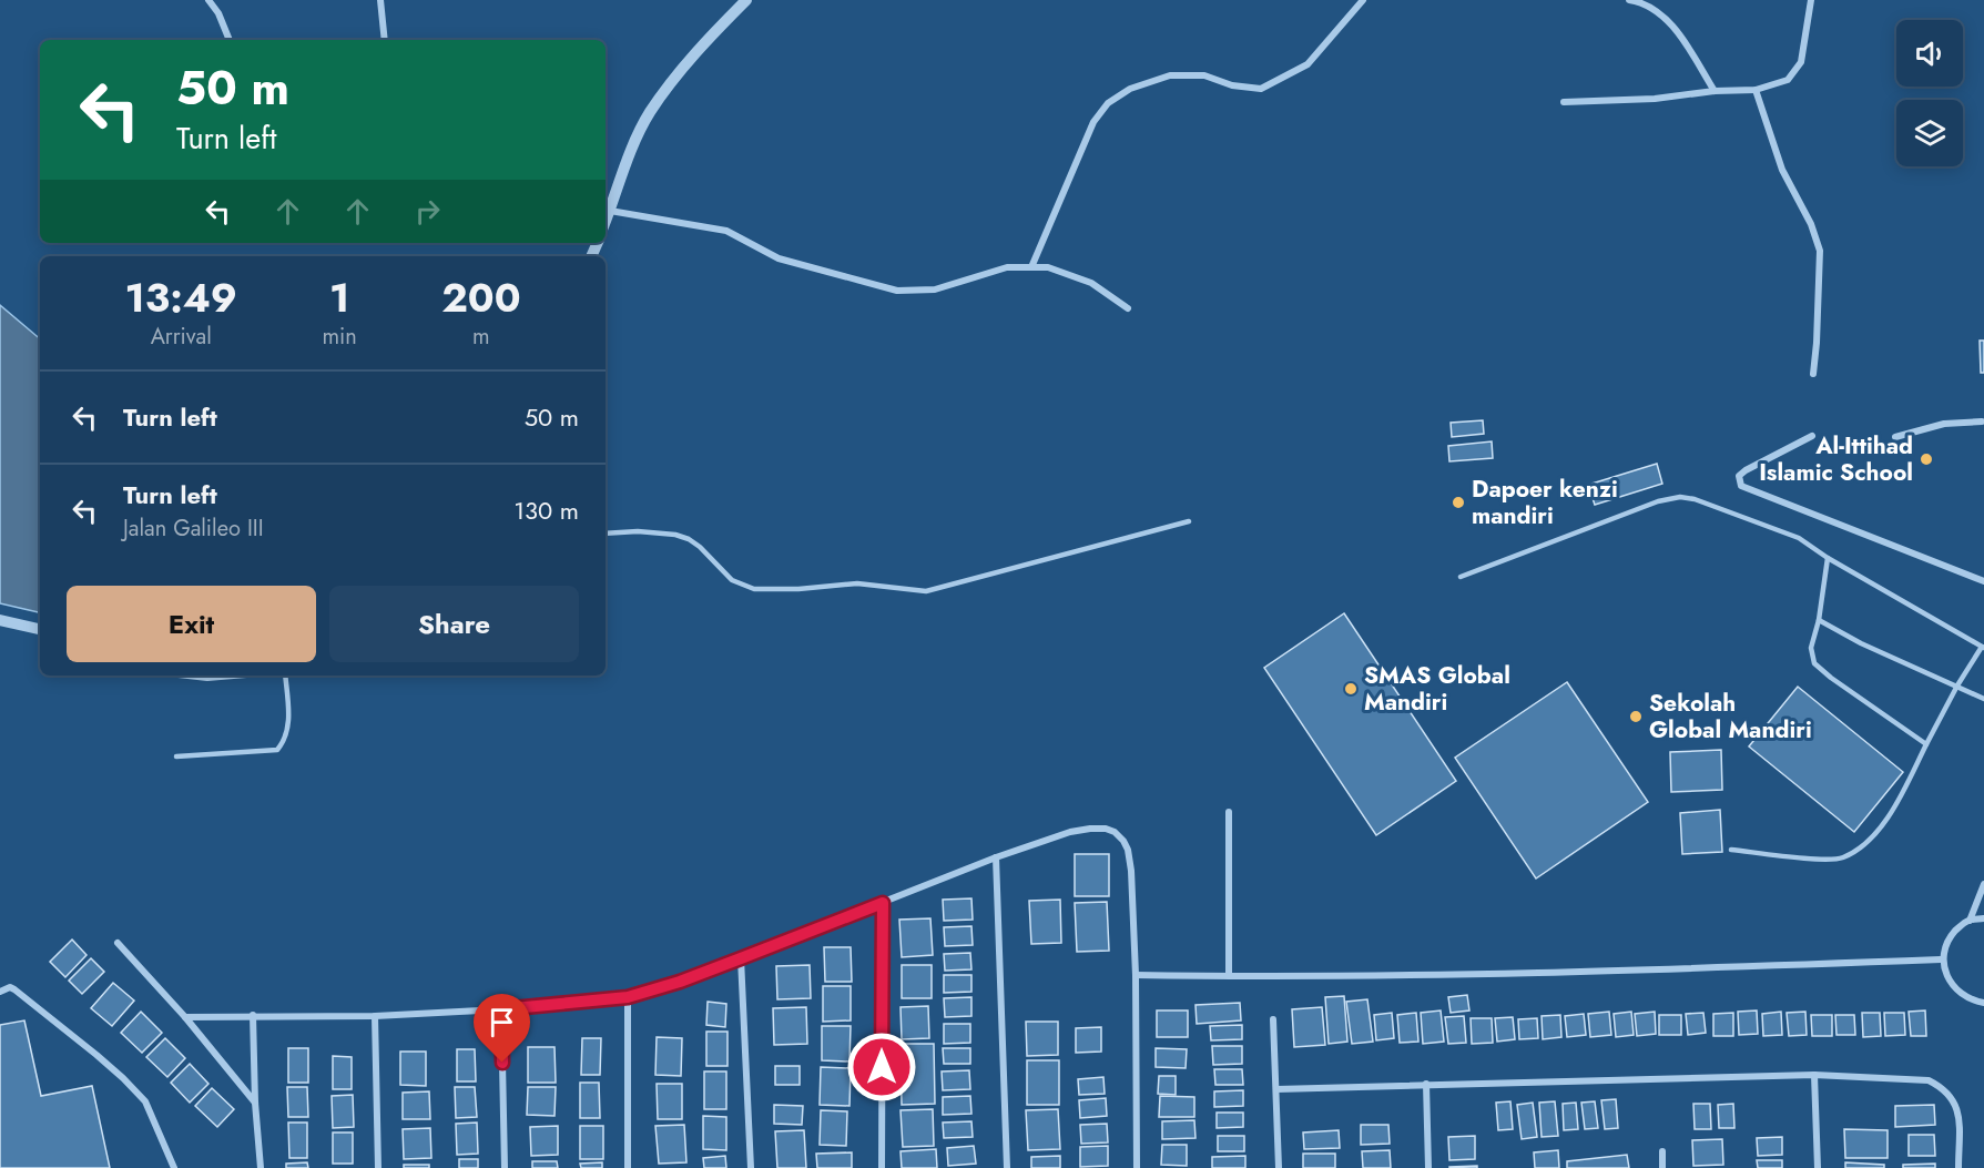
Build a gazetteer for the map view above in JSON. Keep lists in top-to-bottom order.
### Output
{
  "places": [
    "Al-Ittihad Islamic School",
    "Dapoer kenzi mandiri",
    "SMAS Global Mandiri",
    "Sekolah Global Mandiri"
  ],
  "page": {
    "turn": ["50 m", "Turn left"],
    "eta": [
      "13:49",
      "Arrival",
      "1",
      "min",
      "200",
      "m"
    ],
    "list": [
      {
        "name": "Turn left",
        "value": "50 m"
      },
      {
        "name": "Turn left",
        "note": "Jalan Galileo III",
        "value": "130 m"
      }
    ],
    "buttons": ["Exit", "Share"]
  }
}
